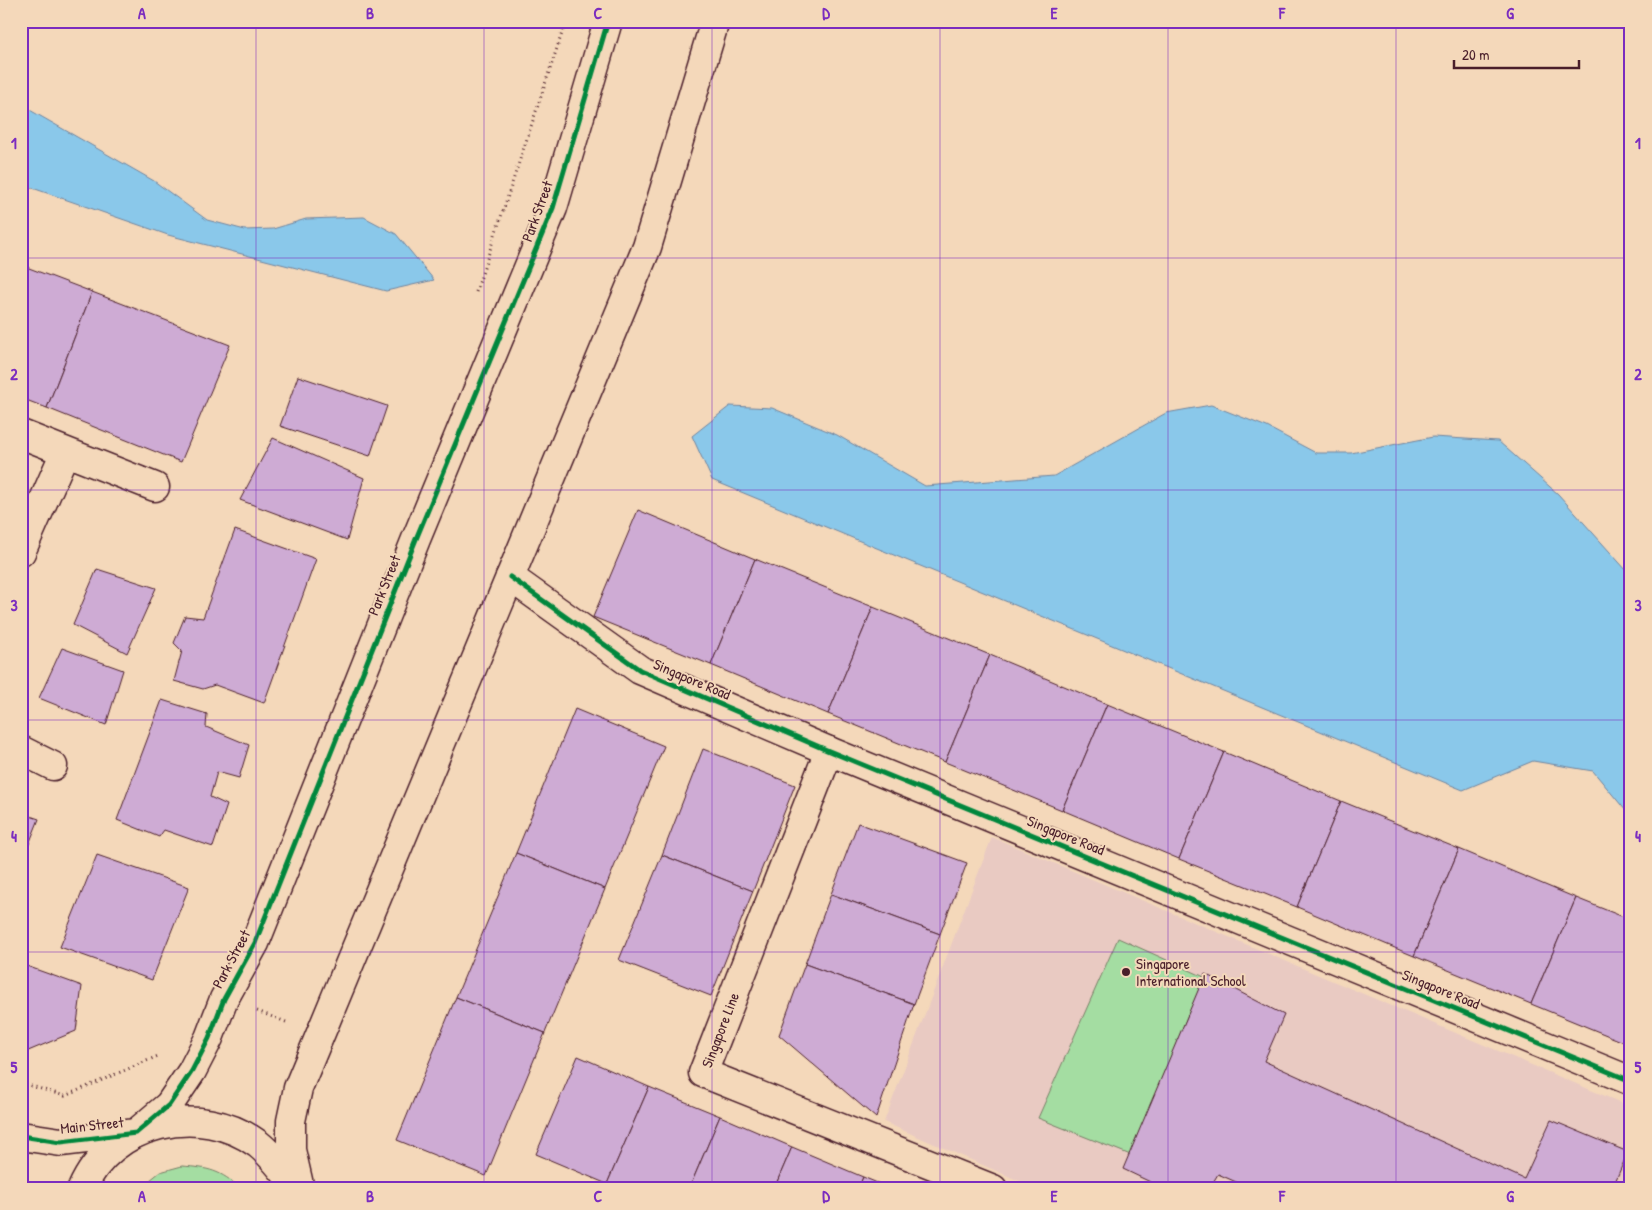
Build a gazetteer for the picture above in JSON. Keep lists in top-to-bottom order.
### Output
{
  "streets": {
    "street": [
      "Park Street",
      "Singapore Road",
      "Singapore Line",
      "Main Street"
    ]
  },
  "crossings": [
    ["Park Street", "Main Street"],
    ["Singapore Road", "Singapore Line"]
  ],
  "places": ["Singapore International School"],
  "scale_bar": "20 m",
  "grid": {
    "columns": [
      "A",
      "B",
      "C",
      "D",
      "E",
      "F",
      "G"
    ],
    "rows": [
      "1",
      "2",
      "3",
      "4",
      "5"
    ]
  }
}
